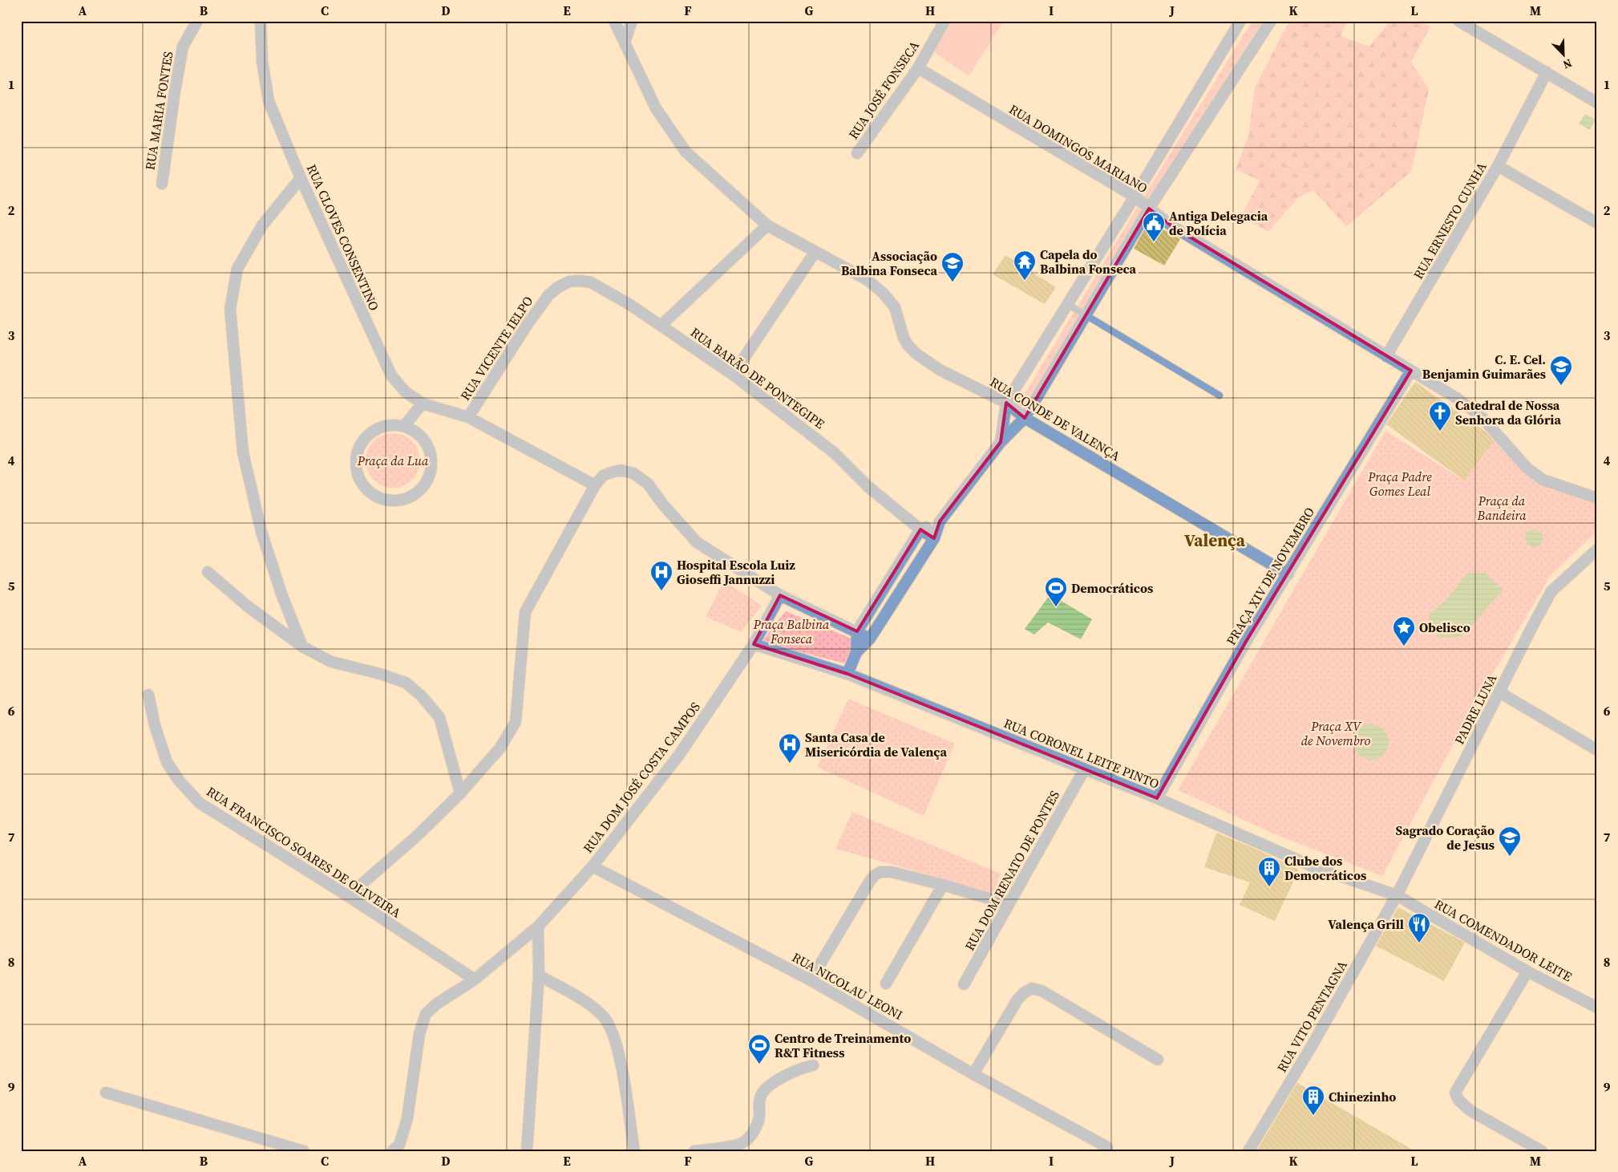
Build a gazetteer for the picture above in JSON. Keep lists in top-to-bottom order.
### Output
{
  "streets": {
    "street": [
      "RUA JOSÉ FONSECA",
      "RUA MARIA FONTES",
      "RUA DOMINGOS MARIANO",
      "RUA ERNESTO CUNHA",
      "RUA CLOVES CONSENTINO",
      "RUA VICENTE IELPO",
      "RUA BARÃO DE PONTEGIPE",
      "RUA CONDE DE VALENÇA",
      "PRAÇA XIV DE NOVEMBRO",
      "PADRE LUNA",
      "RUA CORONEL LEITE PINTO",
      "RUA DOM JOSÉ COSTA CAMPOS",
      "RUA FRANCISCO SOARES DE OLIVEIRA",
      "RUA DOM RENATO DE PONTES",
      "RUA COMENDADOR LEITE",
      "RUA NICOLAU LEONI",
      "RUA VITO PENTAGNA"
    ]
  },
  "crossings": [
    ["RUA JOSÉ FONSECA", "RUA DOMINGOS MARIANO"],
    ["RUA DOMINGOS MARIANO", "RUA ERNESTO CUNHA"],
    ["RUA CLOVES CONSENTINO", "RUA VICENTE IELPO"],
    ["RUA VICENTE IELPO", "RUA BARÃO DE PONTEGIPE"],
    ["RUA CONDE DE VALENÇA", "PRAÇA XIV DE NOVEMBRO"],
    ["PRAÇA XIV DE NOVEMBRO", "RUA CORONEL LEITE PINTO"],
    ["PADRE LUNA", "RUA CORONEL LEITE PINTO"],
    ["PADRE LUNA", "RUA COMENDADOR LEITE"],
    ["PADRE LUNA", "RUA VITO PENTAGNA"],
    ["RUA CORONEL LEITE PINTO", "RUA DOM JOSÉ COSTA CAMPOS"],
    ["RUA CORONEL LEITE PINTO", "RUA DOM RENATO DE PONTES"],
    ["RUA CORONEL LEITE PINTO", "RUA COMENDADOR LEITE"],
    ["RUA CORONEL LEITE PINTO", "RUA VITO PENTAGNA"],
    ["RUA DOM JOSÉ COSTA CAMPOS", "RUA FRANCISCO SOARES DE OLIVEIRA"],
    ["RUA DOM JOSÉ COSTA CAMPOS", "RUA NICOLAU LEONI"],
    ["RUA COMENDADOR LEITE", "RUA VITO PENTAGNA"]
  ],
  "districts": ["Valença"],
  "parks": [
    "Praça da Lua",
    "Praça Padre Gomes Leal",
    "Praça da Bandeira",
    "Praça Balbina Fonseca",
    "Praça XV de Novembro"
  ],
  "places": {
    "public building": ["Antiga Delegacia de Polícia"],
    "temple": ["Capela do Balbina Fonseca"],
    "school or university": ["Associação Balbina Fonseca", "C. E. Cel. Benjamin Guimarães", "Sagrado Coração de Jesus"],
    "church": ["Catedral de Nossa Senhora da Glória"],
    "hospital": ["Hospital Escola Luiz Gioseffi Jannuzzi", "Santa Casa de Misericórdia de Valença"],
    "sports": ["Democráticos", "Centro de Treinamento R&T Fitness"],
    "place": ["Obelisco"],
    "building": ["Clube dos Democráticos", "Chinezinho"],
    "restaurant": ["Valença Grill"]
  },
  "north": "bottom right",
  "grid": {
    "columns": [
      "A",
      "B",
      "C",
      "D",
      "E",
      "F",
      "G",
      "H",
      "I",
      "J",
      "K",
      "L",
      "M"
    ],
    "rows": [
      "1",
      "2",
      "3",
      "4",
      "5",
      "6",
      "7",
      "8",
      "9"
    ]
  }
}
